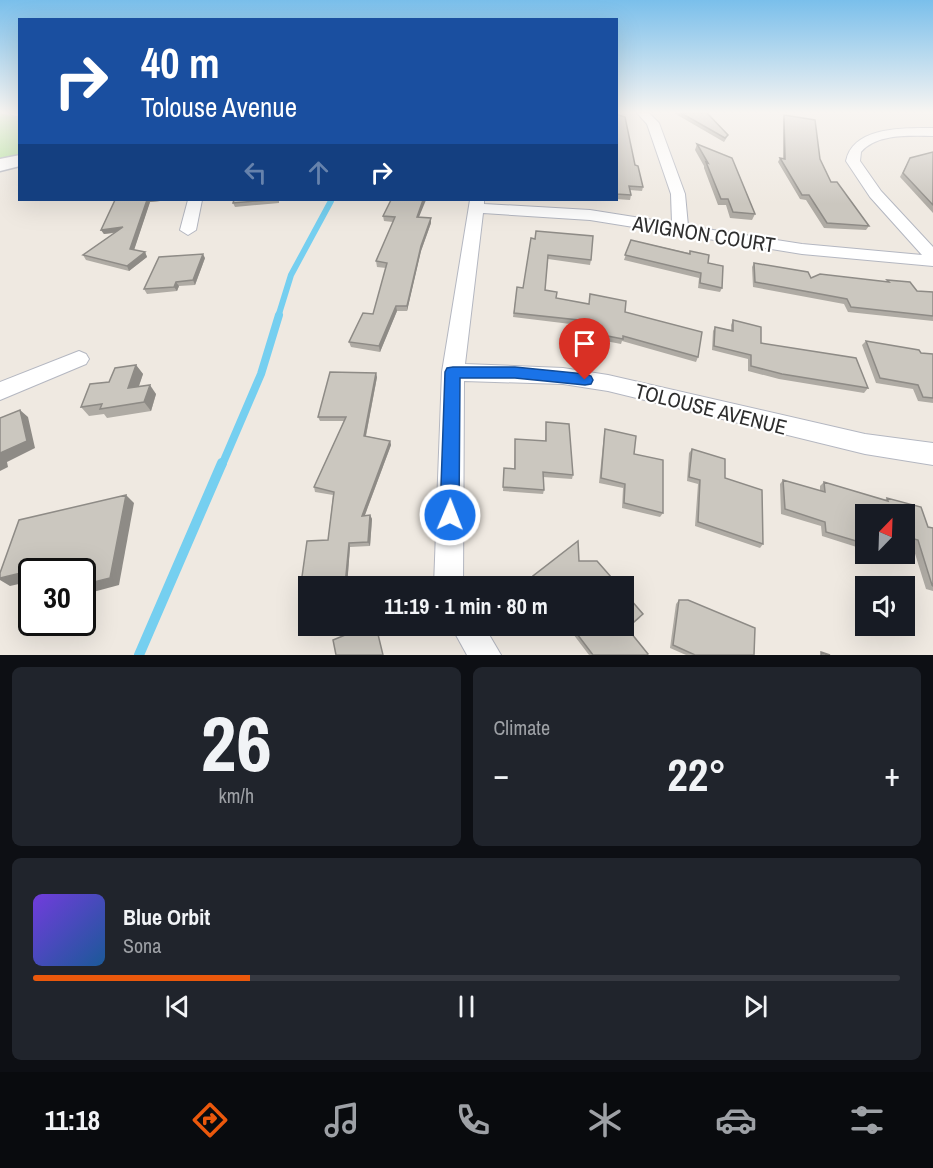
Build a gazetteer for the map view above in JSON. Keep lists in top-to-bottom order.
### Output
{
  "streets": {
    "street": ["AVIGNON COURT", "TOLOUSE AVENUE"]
  },
  "north": "top right",
  "page": {
    "turn": ["40 m", "Tolouse Avenue"],
    "limit": "30",
    "trip": "11:19 · 1 min · 80 m",
    "tile": [
      ["26", "km/h"],
      "Climate"
    ],
    "heat": ["−", "22°", "+"],
    "song": ["Blue Orbit", "Sona"],
    "tabs": "11:18"
  }
}
